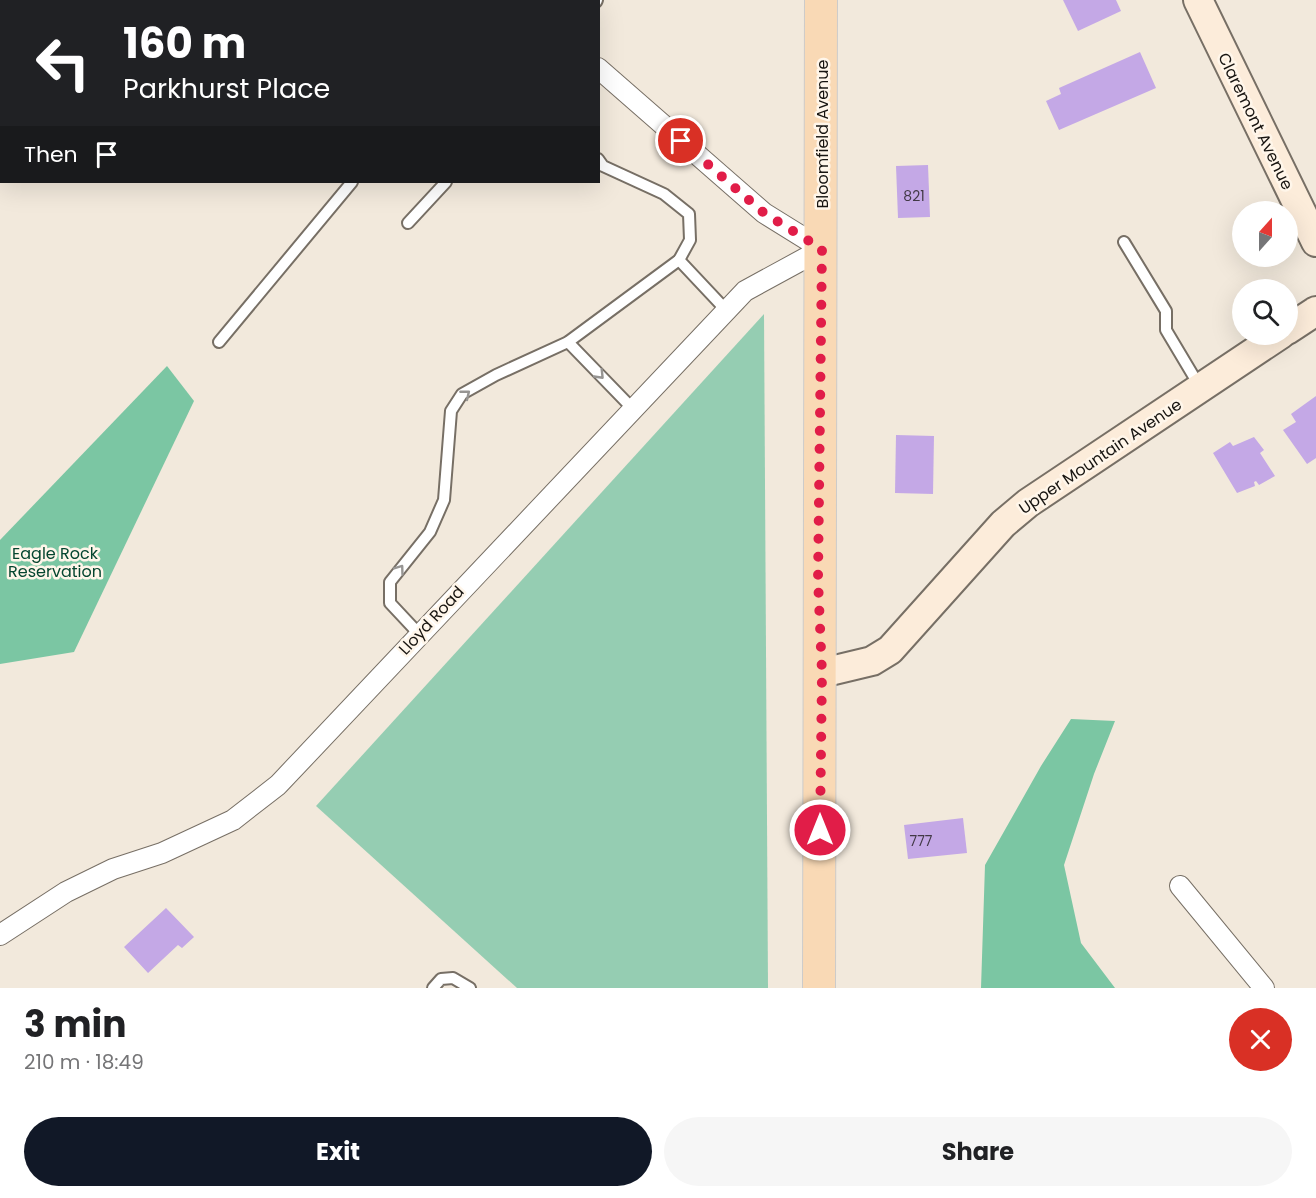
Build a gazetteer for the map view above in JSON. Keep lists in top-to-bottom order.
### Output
{
  "streets": {
    "main road": ["Bloomfield Avenue"],
    "street": ["Claremont Avenue", "Upper Mountain Avenue", "Lloyd Road"]
  },
  "crossings": [
    ["Bloomfield Avenue", "Upper Mountain Avenue"],
    ["Bloomfield Avenue", "Lloyd Road"]
  ],
  "parks": ["Eagle Rock Reservation"],
  "house_numbers": ["821", "777"],
  "north": "top",
  "page": {
    "turn": ["160 m", "Parkhurst Place"],
    "then": "Then",
    "heading": ["3 min", "210 m · 18:49"],
    "buttons": ["Exit", "Share"]
  }
}
